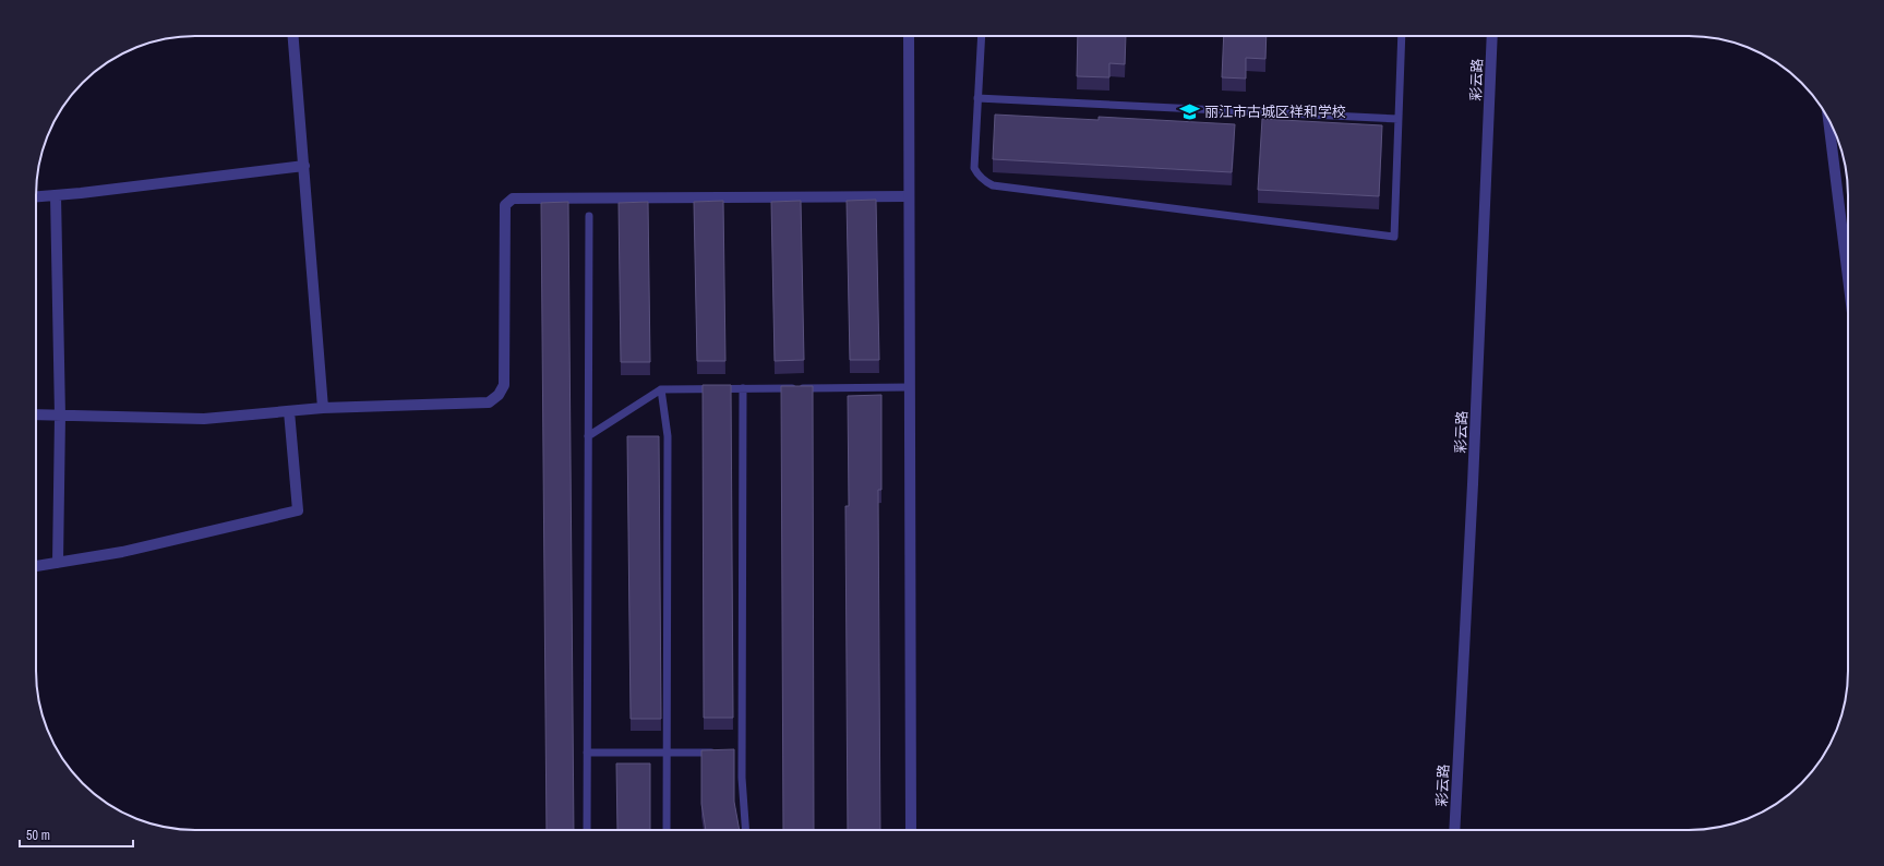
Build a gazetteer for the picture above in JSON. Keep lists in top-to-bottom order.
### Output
{
  "streets": {
    "street": ["彩云路"]
  },
  "places": {
    "school or university": ["丽江市古城区祥和学校"]
  },
  "scale_bar": "50 m"
}
